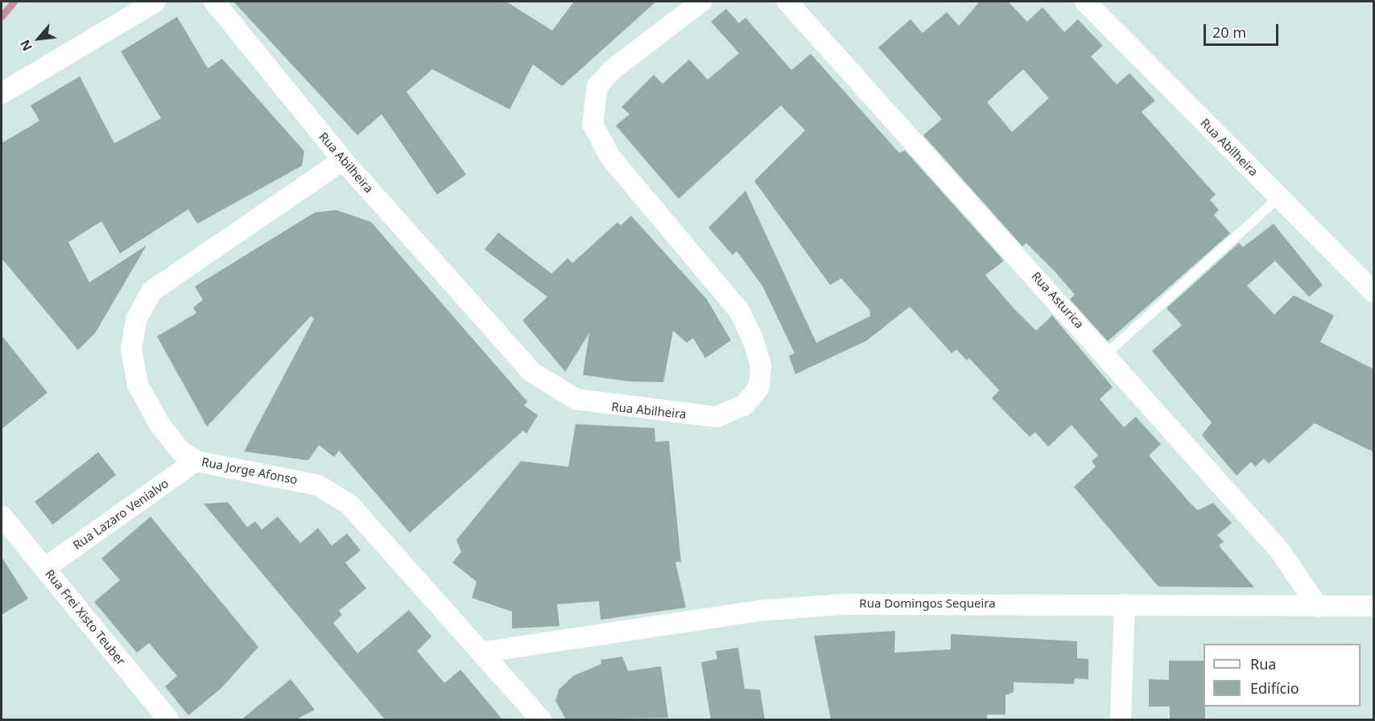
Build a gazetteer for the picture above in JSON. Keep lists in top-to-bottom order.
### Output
{
  "streets": {
    "street": [
      "Rua Abilheira",
      "Rua Asturica",
      "Rua Jorge Afonso",
      "Rua Lazaro Venialvo",
      "Rua Domingos Sequeira",
      "Rua Frei Xisto Teuber"
    ]
  },
  "crossings": [
    ["Rua Abilheira", "Rua Jorge Afonso"],
    ["Rua Asturica", "Rua Domingos Sequeira"],
    ["Rua Jorge Afonso", "Rua Lazaro Venialvo"],
    ["Rua Jorge Afonso", "Rua Domingos Sequeira"],
    ["Rua Lazaro Venialvo", "Rua Frei Xisto Teuber"]
  ],
  "legend": ["Rua", "Edifício"],
  "scale_bar": "20 m",
  "north": "bottom left"
}
